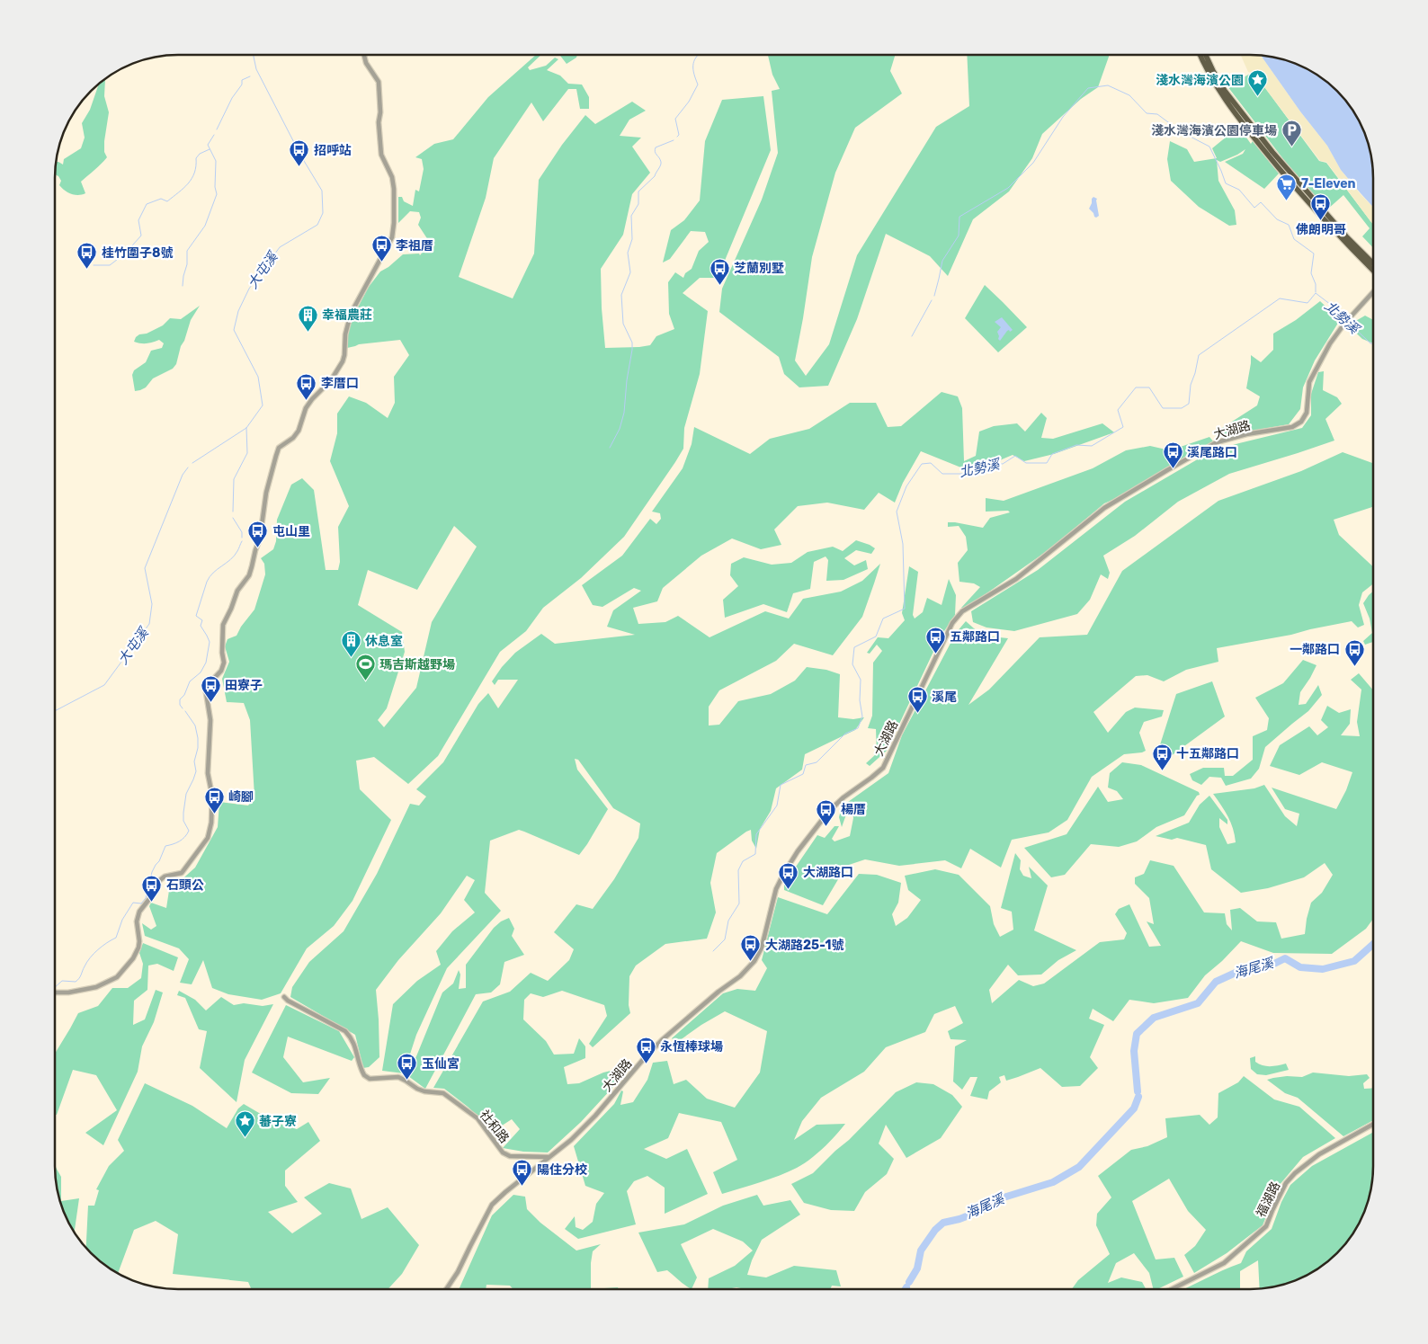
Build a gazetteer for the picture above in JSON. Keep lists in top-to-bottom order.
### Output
{
  "streets": {
    "street": ["大湖路", "社和路", "福湖路"]
  },
  "crossings": [
    ["大湖路", "社和路"]
  ],
  "water": ["大屯溪", "北勢溪", "海尾溪"],
  "places": {
    "place": ["淺水灣海濱公園", "蕃子寮"],
    "parking": ["淺水灣海濱公園停車場"],
    "bus stop": [
      "招呼站",
      "佛朗明哥",
      "李祖厝",
      "桂竹圍子8號",
      "芝蘭別墅",
      "李厝口",
      "溪尾路口",
      "屯山里",
      "五鄰路口",
      "一鄰路口",
      "田寮子",
      "溪尾",
      "十五鄰路口",
      "崎腳",
      "楊厝",
      "大湖路口",
      "石頭公",
      "大湖路25-1號",
      "永恆棒球場",
      "玉仙宮",
      "陽住分校"
    ],
    "supermarket": ["7-Eleven"],
    "building": ["幸福農莊", "休息室"],
    "sports": ["瑪吉斯越野場"]
  }
}
